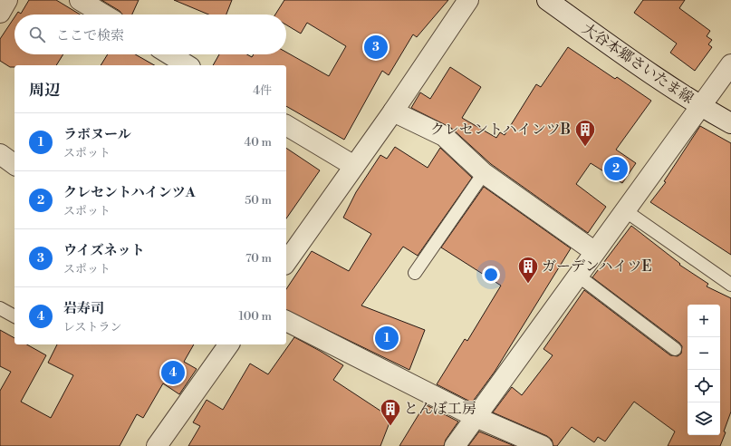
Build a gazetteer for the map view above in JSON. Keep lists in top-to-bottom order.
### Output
{
  "streets": {
    "street": ["大谷本郷さいたま線"]
  },
  "places": {
    "building": ["クレセントハインツB", "ガーデンハイツE", "とんぼ工房"]
  },
  "page": {
    "search": "ここで検索",
    "pins": [
      "3",
      "2",
      "1",
      "4"
    ],
    "heading": ["周辺", "4件"],
    "list": [
      {
        "mark": "1",
        "name": "ラボヌール",
        "note": "スポット",
        "value": "40 m"
      },
      {
        "mark": "2",
        "name": "クレセントハインツA",
        "note": "スポット",
        "value": "50 m"
      },
      {
        "mark": "3",
        "name": "ウイズネット",
        "note": "スポット",
        "value": "70 m"
      },
      {
        "mark": "4",
        "name": "岩寿司",
        "note": "レストラン",
        "value": "100 m"
      }
    ],
    "map_buttons": ["+", "−"]
  }
}
